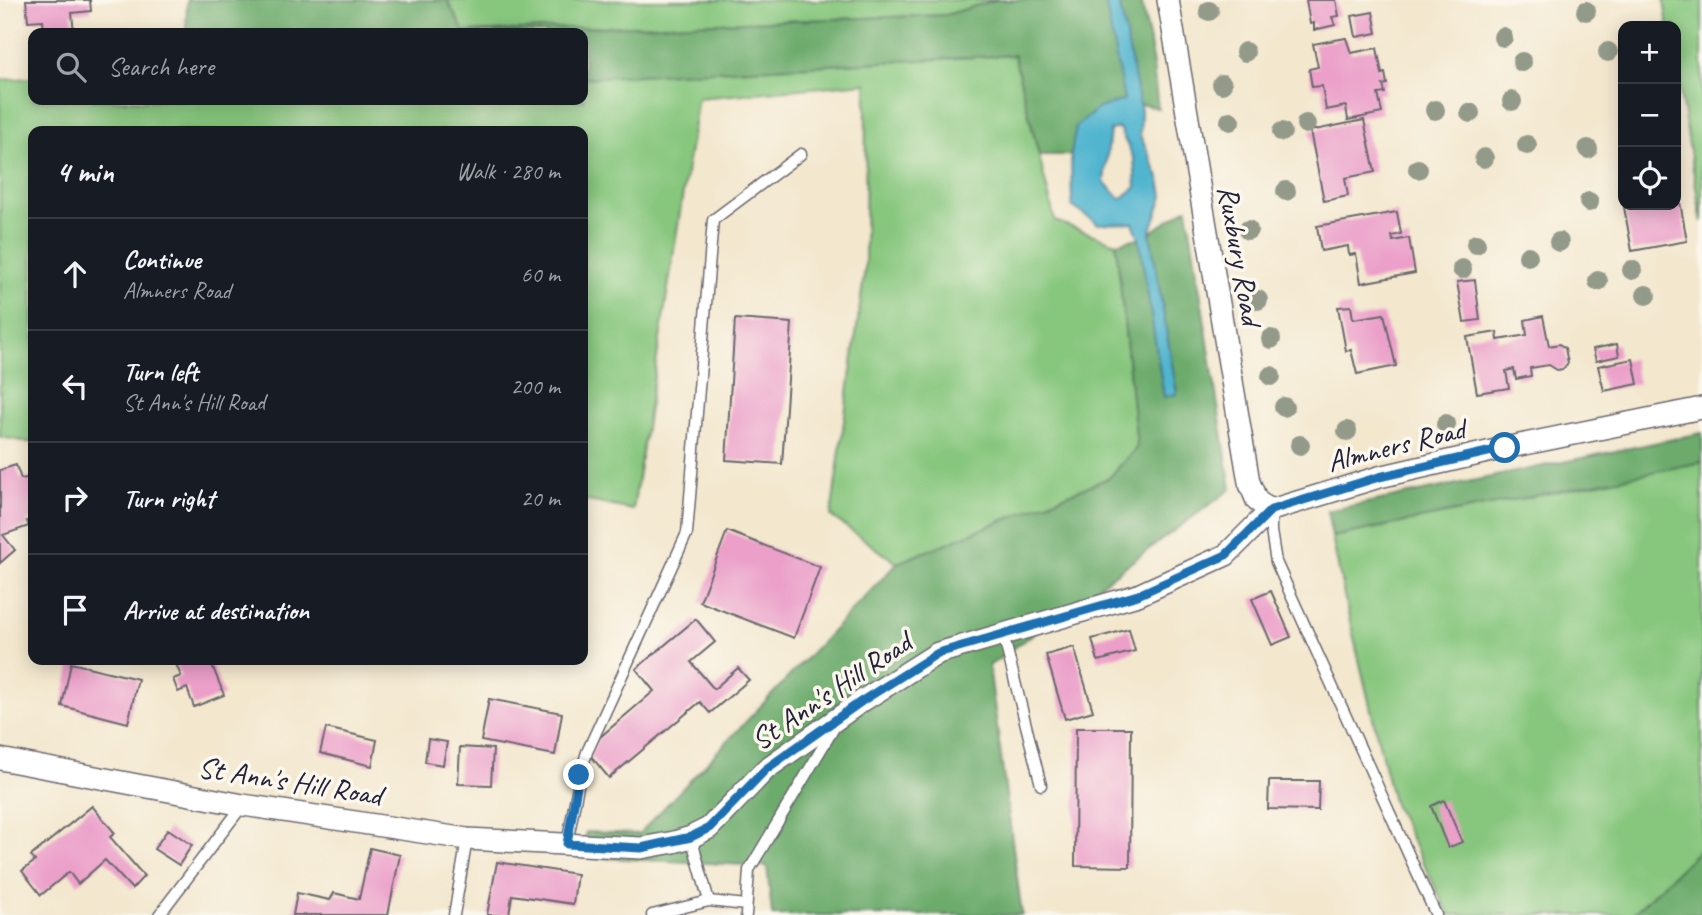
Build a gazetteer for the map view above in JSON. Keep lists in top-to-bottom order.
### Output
{
  "streets": {
    "street": ["Ruxbury Road", "Almners Road", "St Ann's Hill Road"]
  },
  "crossings": [
    ["Ruxbury Road", "Almners Road"],
    ["Ruxbury Road", "St Ann's Hill Road"],
    ["Almners Road", "St Ann's Hill Road"]
  ],
  "page": {
    "map_buttons": ["+", "−"],
    "search": "Search here",
    "heading": ["4 min", "Walk · 280 m"],
    "list": [
      ["Continue", "Almners Road", "60 m"],
      ["Turn left", "St Ann's Hill Road", "200 m"],
      ["Turn right", "20 m"],
      "Arrive at destination"
    ]
  }
}
